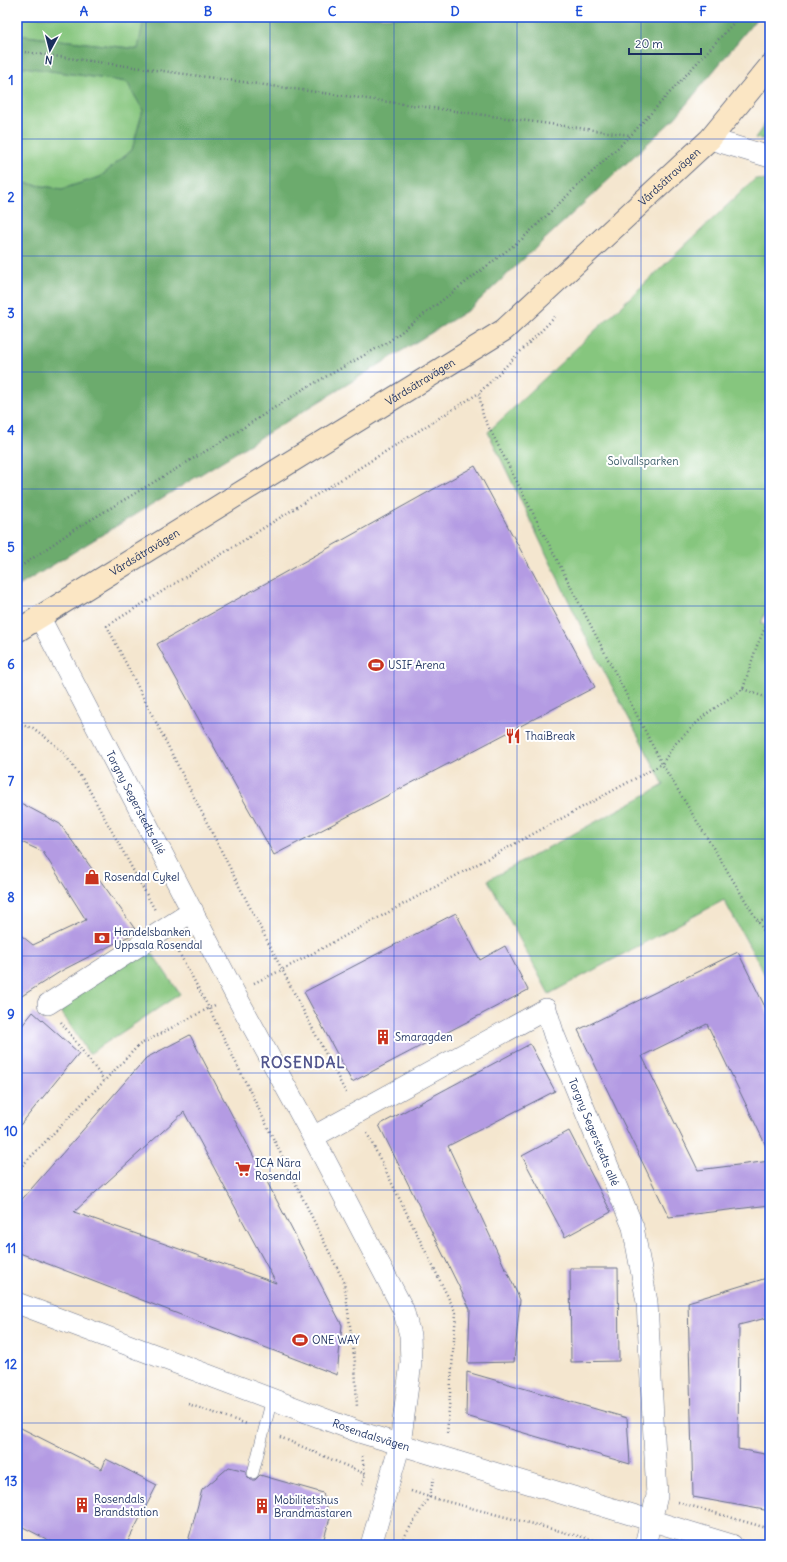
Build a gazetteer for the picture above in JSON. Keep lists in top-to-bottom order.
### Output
{
  "streets": {
    "main road": ["Vårdsätravägen"],
    "street": ["Torgny Segerstedts allé", "Rosendalsvägen"]
  },
  "crossings": [
    ["Vårdsätravägen", "Torgny Segerstedts allé"],
    ["Torgny Segerstedts allé", "Rosendalsvägen"]
  ],
  "districts": ["ROSENDAL"],
  "parks": ["Solvallsparken"],
  "places": {
    "sports": ["USIF Arena", "ONE WAY"],
    "restaurant": ["ThaiBreak"],
    "shop": ["Rosendal Cykel"],
    "bank": ["Handelsbanken Uppsala Rosendal"],
    "building": ["Smaragden", "Rosendals Brandstation", "Mobilitetshus Brandmästaren"],
    "supermarket": ["ICA Nära Rosendal"]
  },
  "scale_bar": "20 m",
  "north": "bottom",
  "grid": {
    "columns": [
      "A",
      "B",
      "C",
      "D",
      "E",
      "F"
    ],
    "rows": [
      "1",
      "2",
      "3",
      "4",
      "5",
      "6",
      "7",
      "8",
      "9",
      "10",
      "11",
      "12",
      "13"
    ]
  }
}
